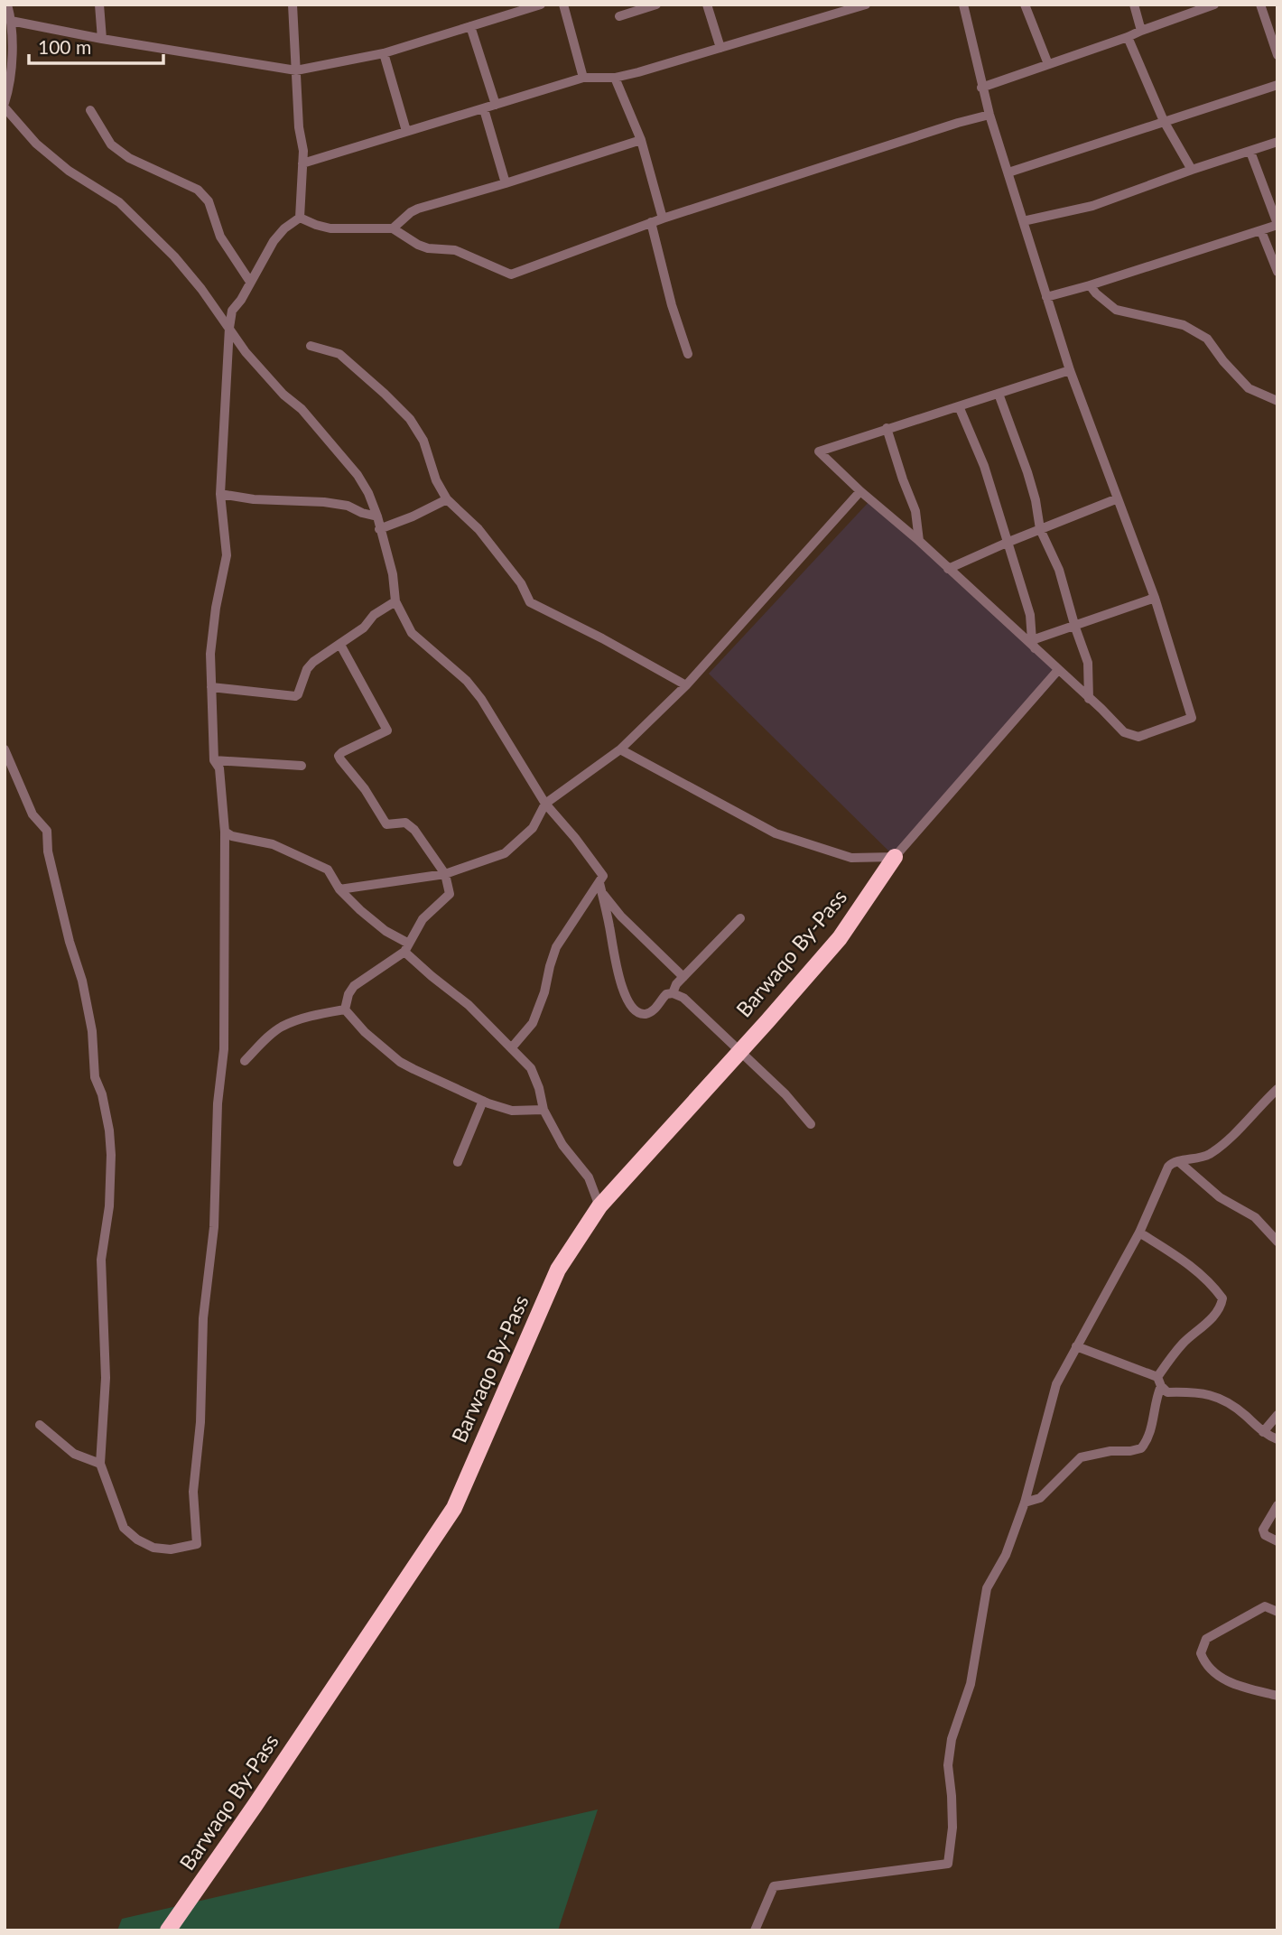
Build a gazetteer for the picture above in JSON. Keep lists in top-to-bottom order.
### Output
{
  "streets": {
    "highway": ["Barwaqo By-Pass"]
  },
  "scale_bar": "100 m"
}
